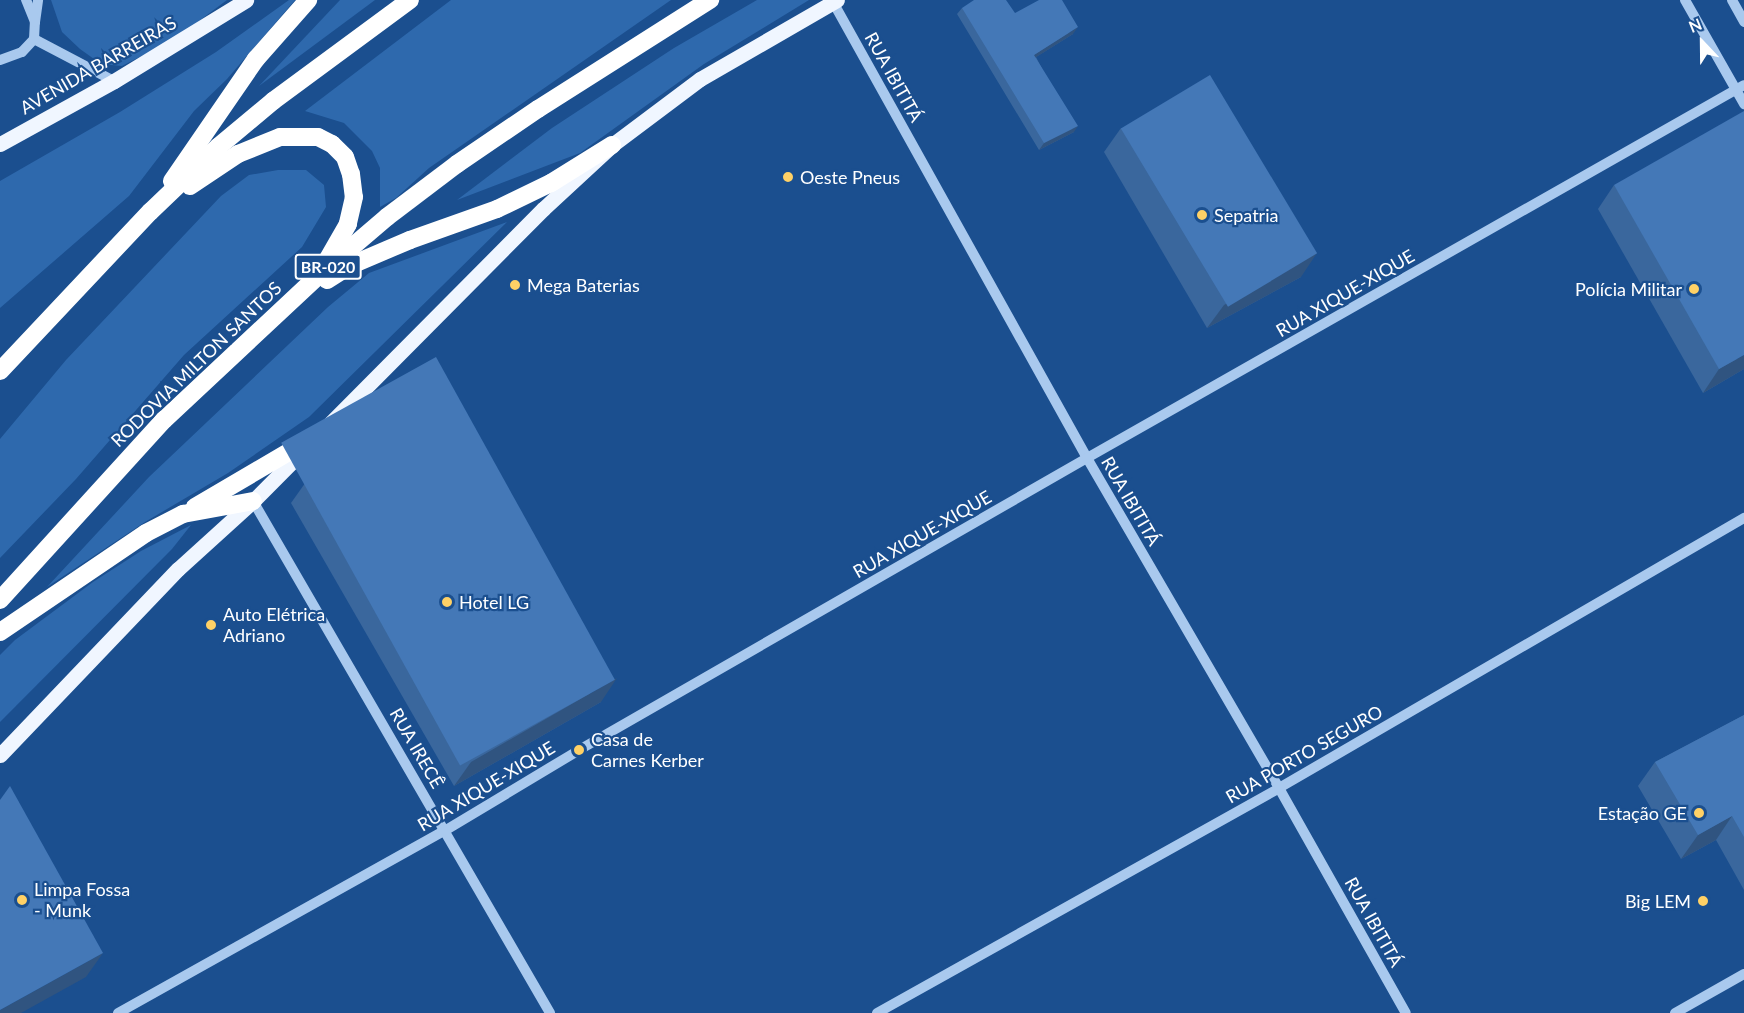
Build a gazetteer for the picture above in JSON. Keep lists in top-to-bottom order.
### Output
{
  "streets": {
    "highway": ["BR-020", "RODOVIA MILTON SANTOS"],
    "main road": ["AVENIDA BARREIRAS"],
    "street": [
      "RUA IBITITÁ",
      "RUA XIQUE-XIQUE",
      "RUA IRECÊ",
      "RUA PORTO SEGURO"
    ]
  },
  "crossings": [
    ["RUA IBITITÁ", "RUA XIQUE-XIQUE"],
    ["RUA IBITITÁ", "RUA PORTO SEGURO"],
    ["RUA XIQUE-XIQUE", "RUA IRECÊ"]
  ],
  "places": [
    "Oeste Pneus",
    "Sepatria",
    "Mega Baterias",
    "Polícia Militar",
    "Hotel LG",
    "Auto Elétrica Adriano",
    "Casa de Carnes Kerber",
    "Estação GE",
    "Limpa Fossa - Munk",
    "Big LEM"
  ],
  "north": "top"
}
